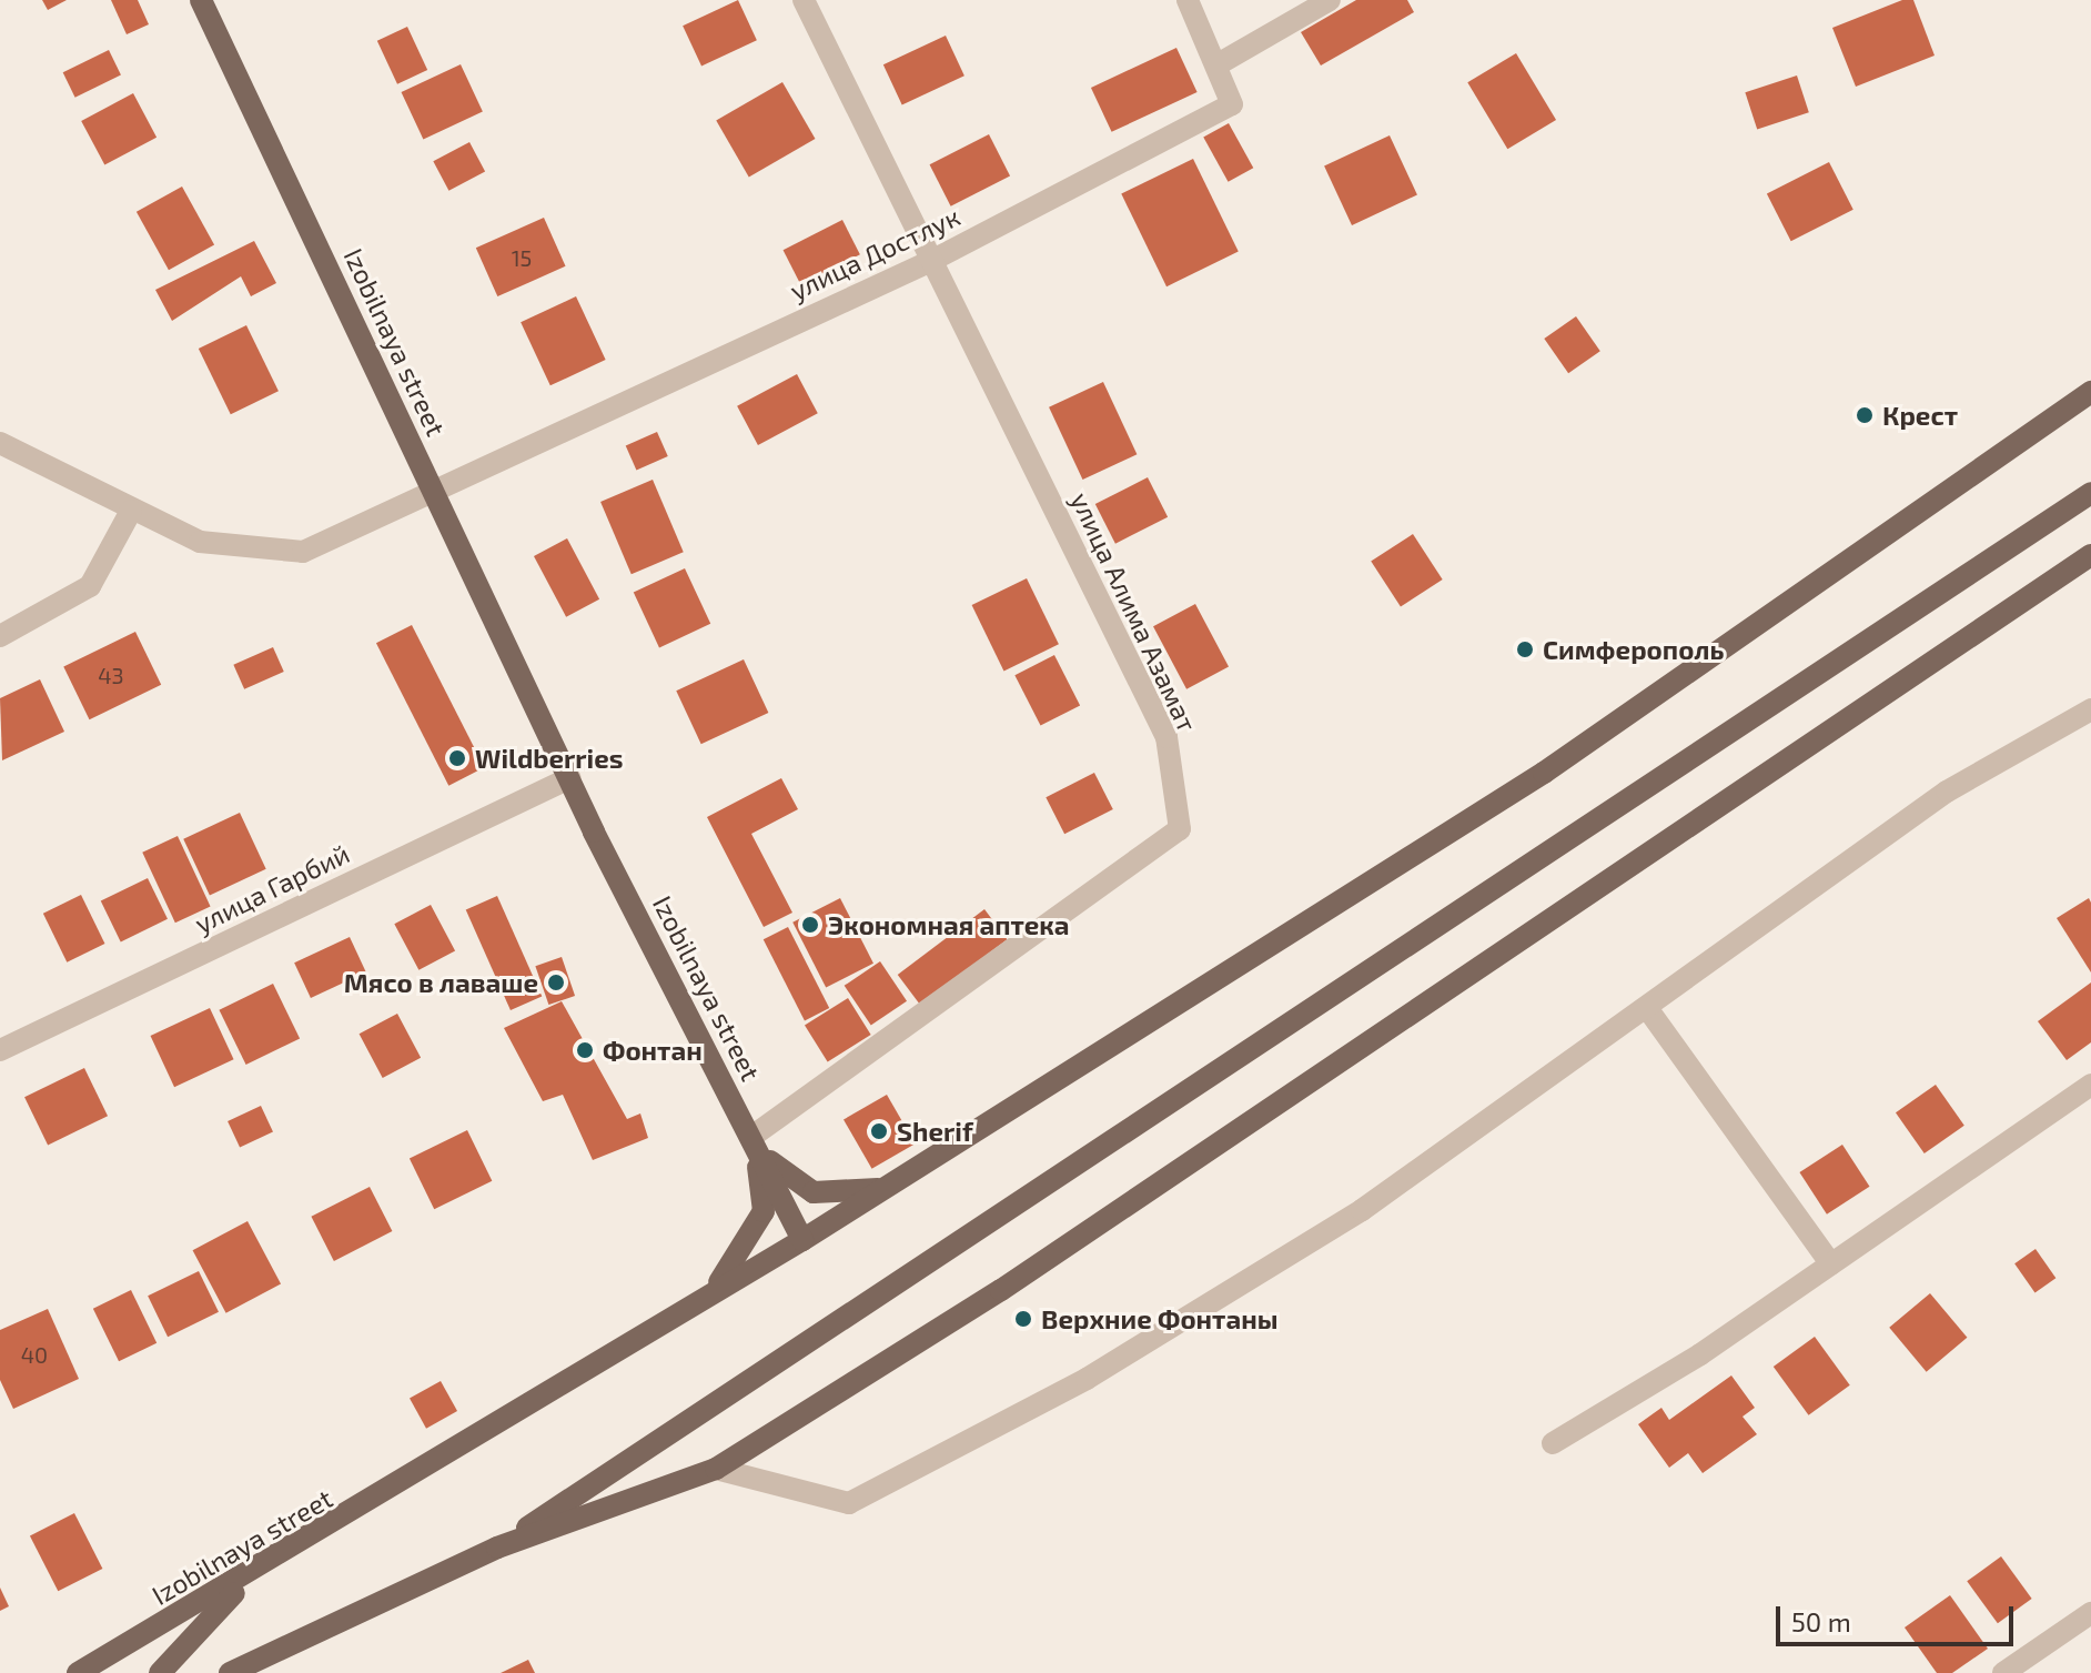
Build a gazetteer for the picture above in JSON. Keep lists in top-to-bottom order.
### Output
{
  "streets": {
    "main road": ["Izobilnaya street"],
    "street": ["улица Достлук", "улица Алима Азамат", "улица Гарбий"]
  },
  "crossings": [
    ["улица Достлук", "Izobilnaya street"],
    ["улица Достлук", "улица Алима Азамат"],
    ["Izobilnaya street", "улица Алима Азамат"],
    ["Izobilnaya street", "улица Гарбий"]
  ],
  "places": [
    "Крест",
    "Симферополь",
    "Wildberries",
    "Экономная аптека",
    "Мясо в лаваше",
    "Фонтан",
    "Sherif",
    "Верхние Фонтаны"
  ],
  "house_numbers": ["15", "43", "40"],
  "scale_bar": "50 m"
}
